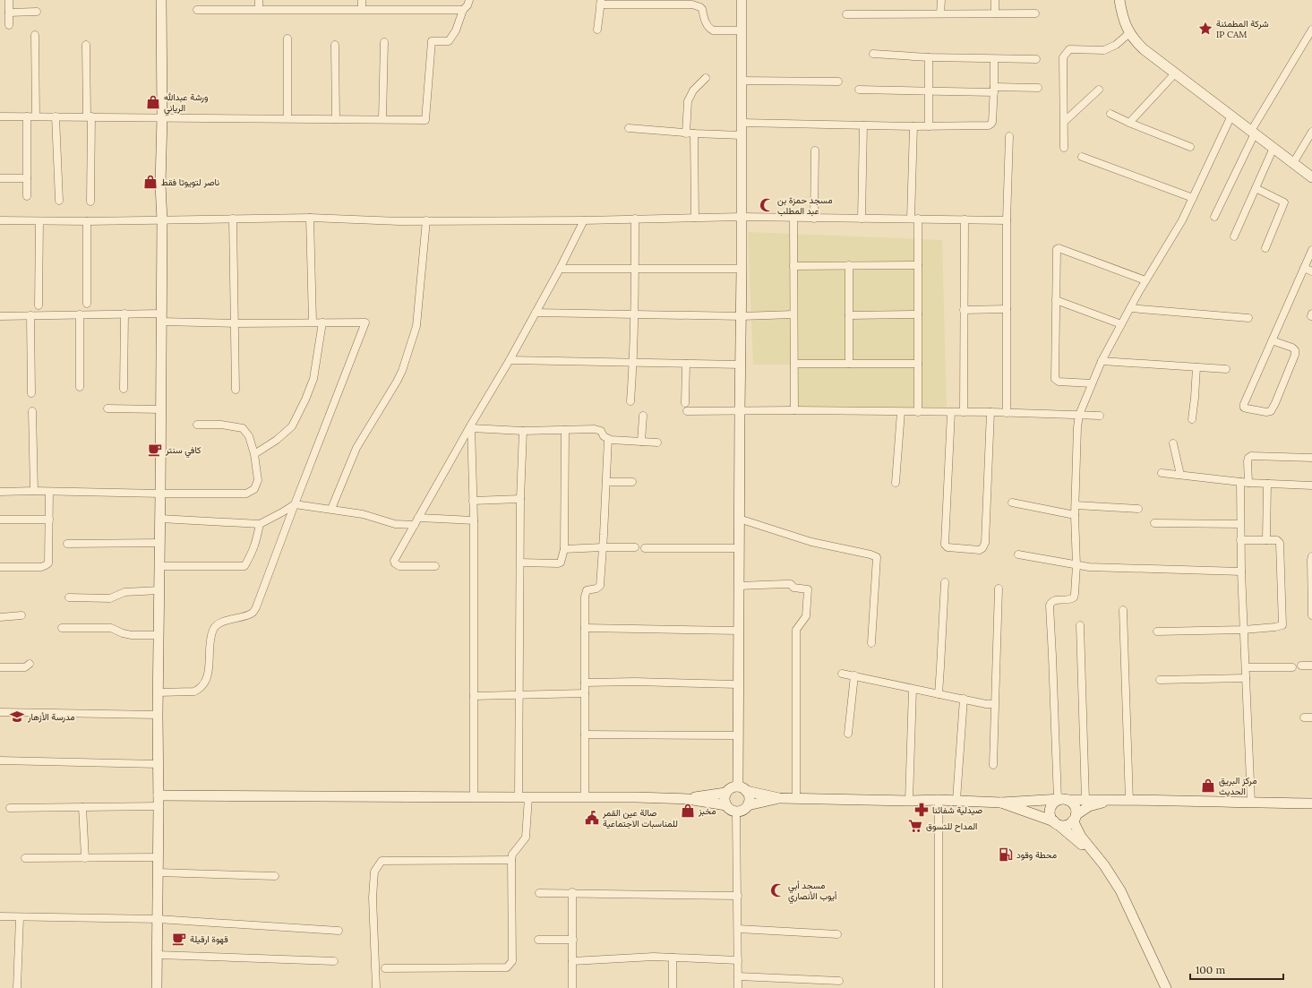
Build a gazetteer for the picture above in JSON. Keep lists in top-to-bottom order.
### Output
{
  "places": {
    "place": ["شركة المطمئنة IP CAM"],
    "shop": [
      "ورشة عبدالله الرياني",
      "ناصر لتويوتا فقط",
      "مركز البريق الحديث",
      "مخبز"
    ],
    "mosque": ["مسجد حمزة بن عبد المطلب", "مسجد أبي أيوب الأنصاري"],
    "cafe": ["كافي سنتر", "قهوة ارقيلة"],
    "school or university": ["مدرسة الأزهار"],
    "pharmacy": ["صيدلية شفائنا"],
    "public building": ["صالة عين القمر للمناسبات الاجتماعية"],
    "supermarket": ["المداح للتسوق"],
    "fuel station": ["محطة وقود"]
  },
  "scale_bar": "100 m"
}
